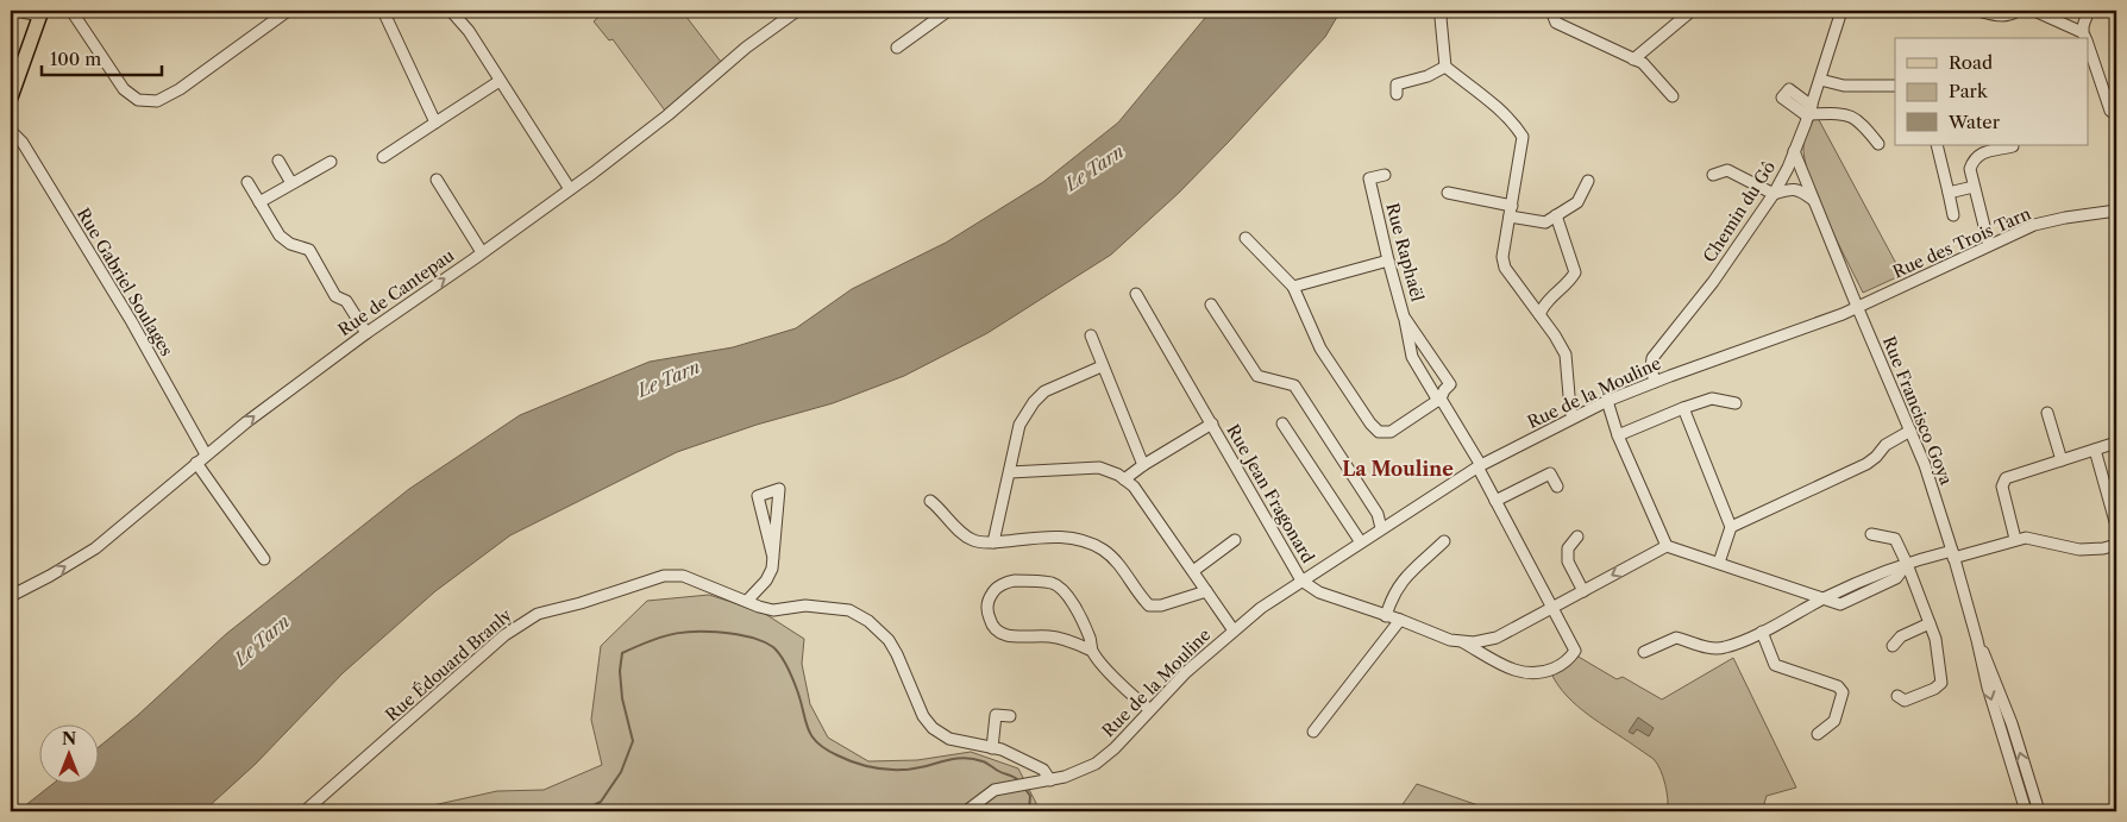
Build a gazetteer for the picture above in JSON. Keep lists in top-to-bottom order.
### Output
{
  "streets": {
    "street": [
      "Chemin du Gô",
      "Rue des Trois Tarn",
      "Rue Raphaël",
      "Rue Gabriel Soulages",
      "Rue de Cantepau",
      "Rue de la Mouline",
      "Rue Francisco Goya",
      "Rue Jean Fragonard",
      "Rue Édouard Branly"
    ]
  },
  "crossings": [
    ["Chemin du Gô", "Rue de la Mouline"],
    ["Chemin du Gô", "Rue Francisco Goya"],
    ["Rue des Trois Tarn", "Rue de la Mouline"],
    ["Rue des Trois Tarn", "Rue Francisco Goya"],
    ["Rue Gabriel Soulages", "Rue de Cantepau"],
    ["Rue de la Mouline", "Rue Francisco Goya"],
    ["Rue de la Mouline", "Rue Jean Fragonard"],
    ["Rue de la Mouline", "Rue Édouard Branly"]
  ],
  "one_way": ["Rue de Cantepau"],
  "districts": ["La Mouline"],
  "water": ["Le Tarn"],
  "legend": ["Road", "Park", "Water"],
  "scale_bar": "100 m",
  "north": "top"
}
